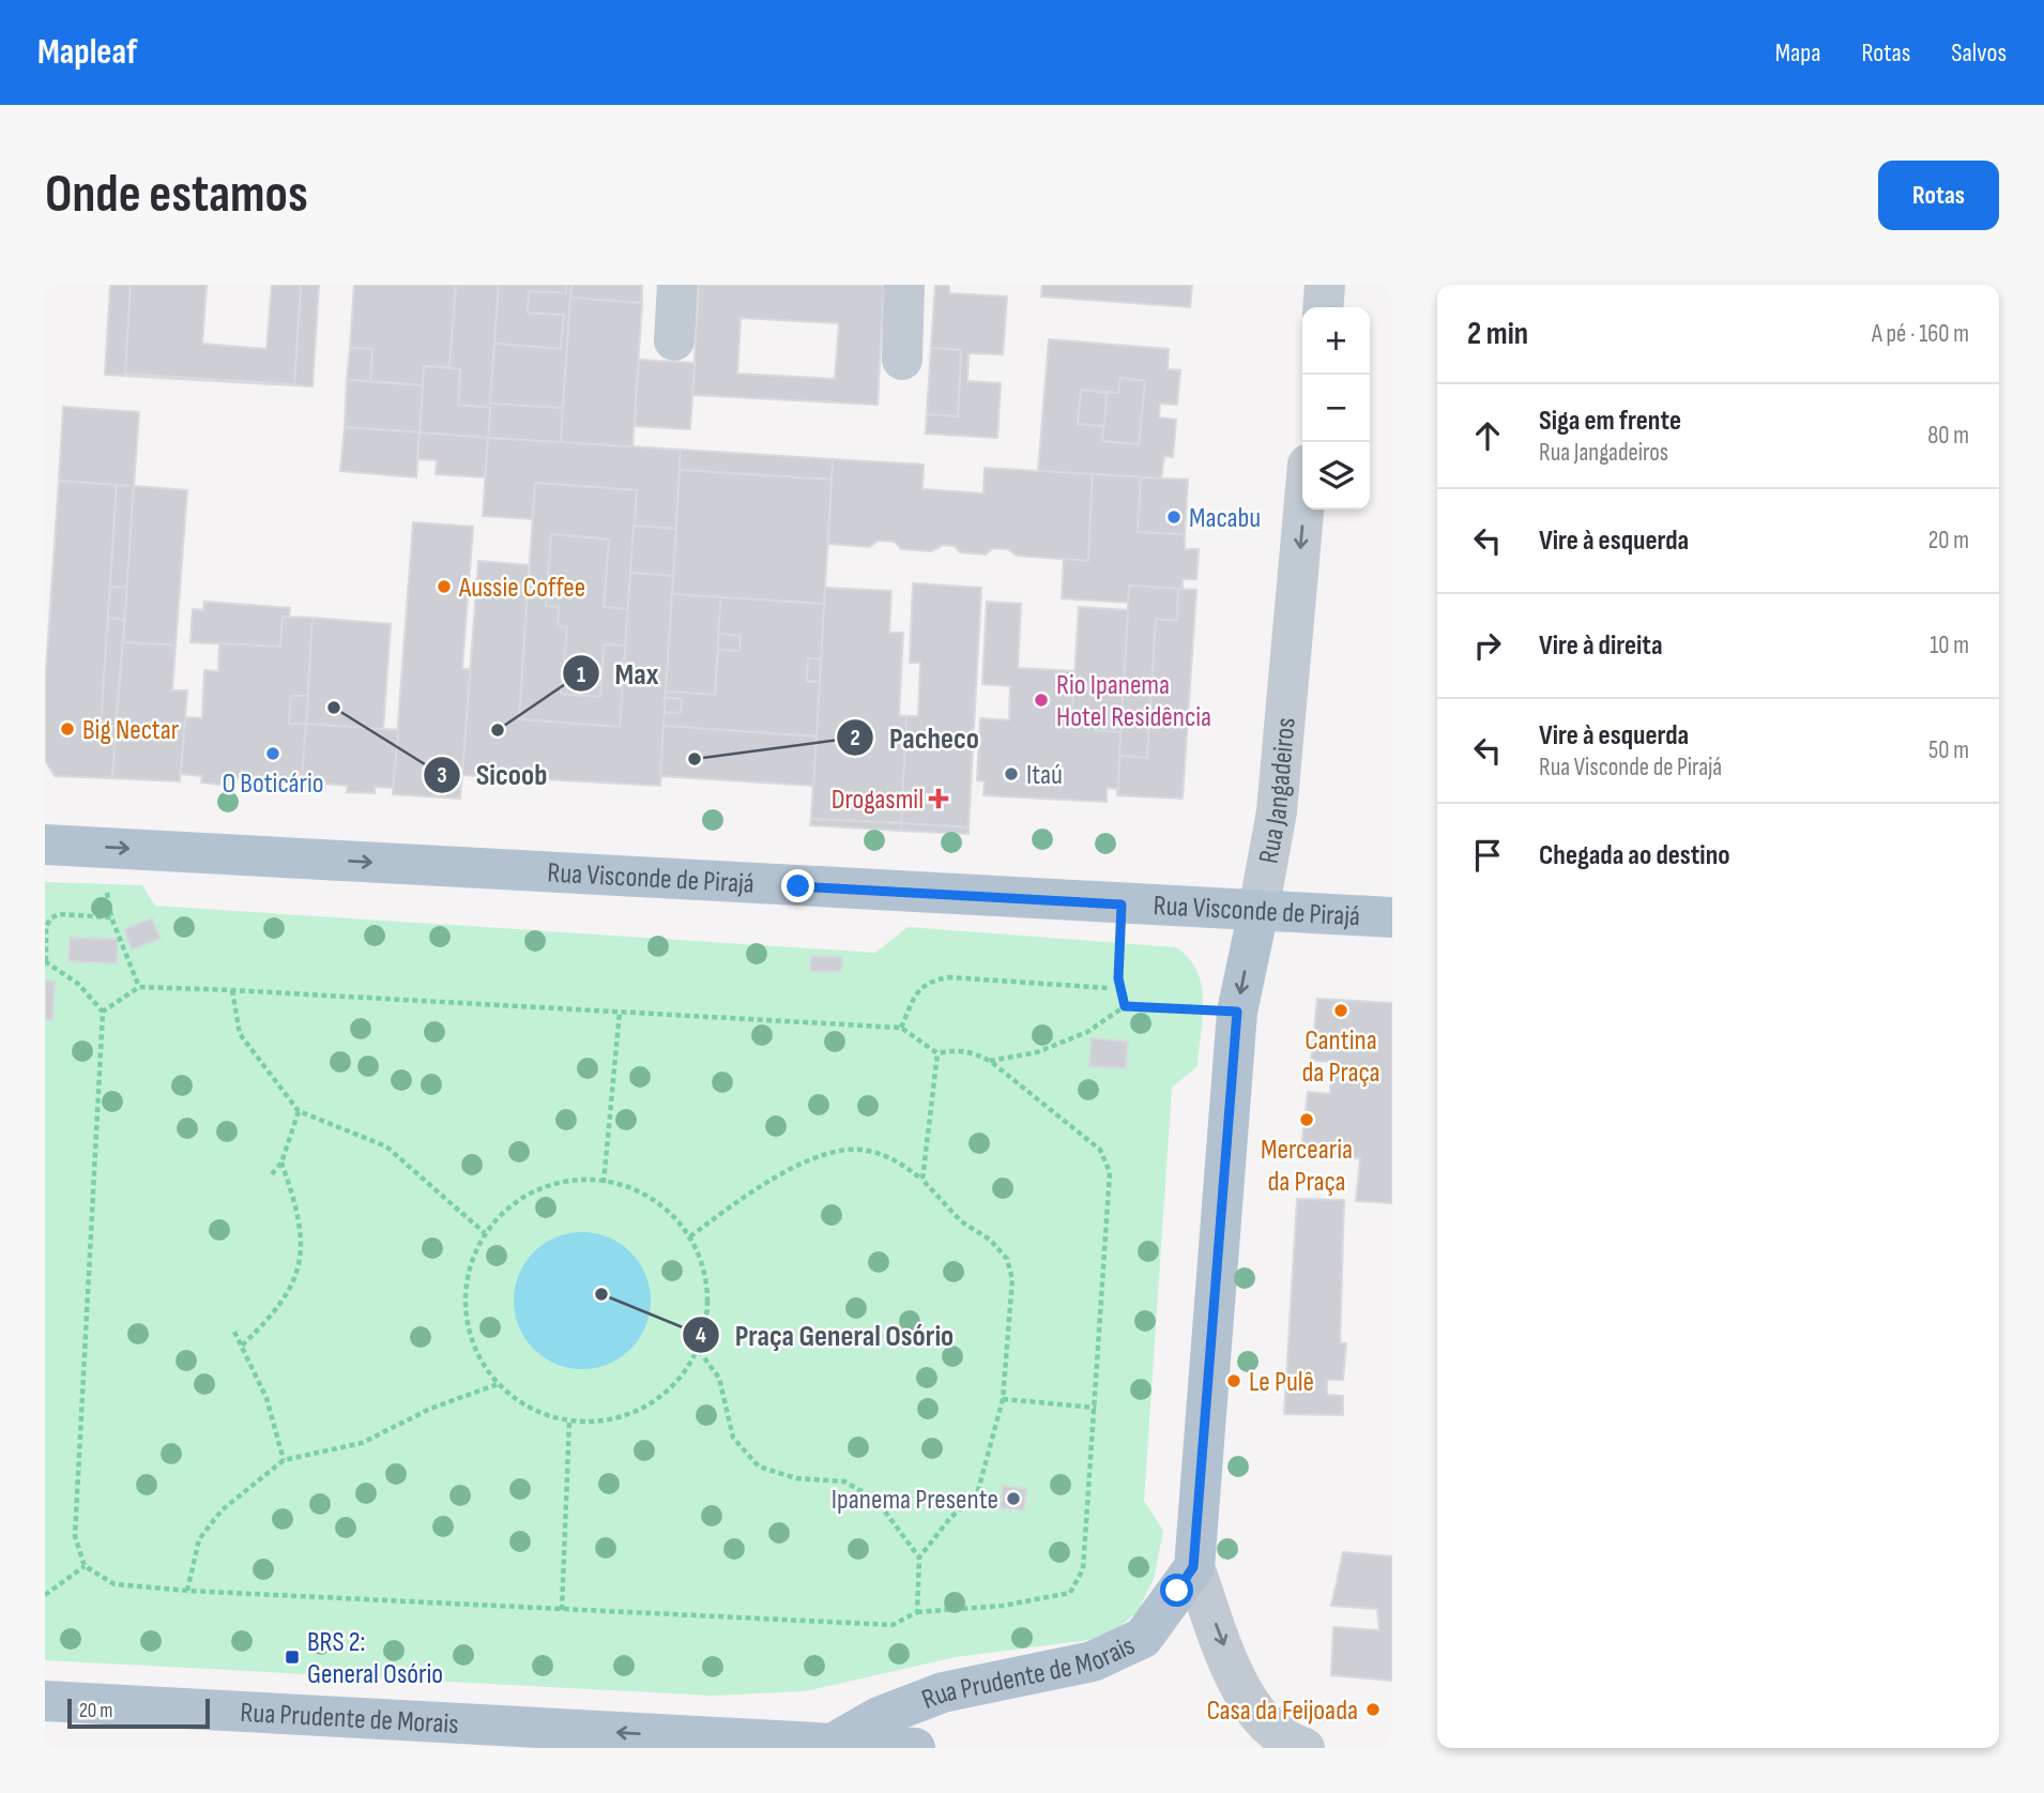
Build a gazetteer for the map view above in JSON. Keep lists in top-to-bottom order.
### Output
{
  "streets": {
    "main road": ["Rua Jangadeiros", "Rua Visconde de Pirajá", "Rua Prudente de Morais"]
  },
  "crossings": [
    ["Rua Jangadeiros", "Rua Visconde de Pirajá"],
    ["Rua Jangadeiros", "Rua Prudente de Morais"]
  ],
  "one_way": ["Rua Jangadeiros", "Rua Visconde de Pirajá", "Rua Prudente de Morais"],
  "places": {
    "other": [
      "Macabu",
      "Aussie Coffee",
      "Rio Ipanema Hotel Residência",
      "Sicoob",
      "Big Nectar",
      "Max",
      "O Boticário",
      "Pacheco",
      "Itaú",
      "Cantina da Praça",
      "Mercearia da Praça",
      "Praça General Osório",
      "Le Pulê",
      "Ipanema Presente",
      "Casa da Feijoada"
    ],
    "health": ["Drogasmil"],
    "transit": ["BRS 2: General Osório"]
  },
  "scale_bar": "20 m",
  "page": {
    "header": "Mapleaf",
    "nav": ["Mapa", "Rotas", "Salvos"],
    "buttons": "Rotas",
    "title": "Onde estamos",
    "heading": ["2 min", "A pé · 160 m"],
    "map_buttons": ["+", "−"],
    "list": [
      ["Siga em frente", "Rua Jangadeiros", "80 m"],
      ["Vire à esquerda", "20 m"],
      ["Vire à direita", "10 m"],
      ["Vire à esquerda", "Rua Visconde de Pirajá", "50 m"],
      "Chegada ao destino"
    ],
    "scale": "20 m"
  }
}
